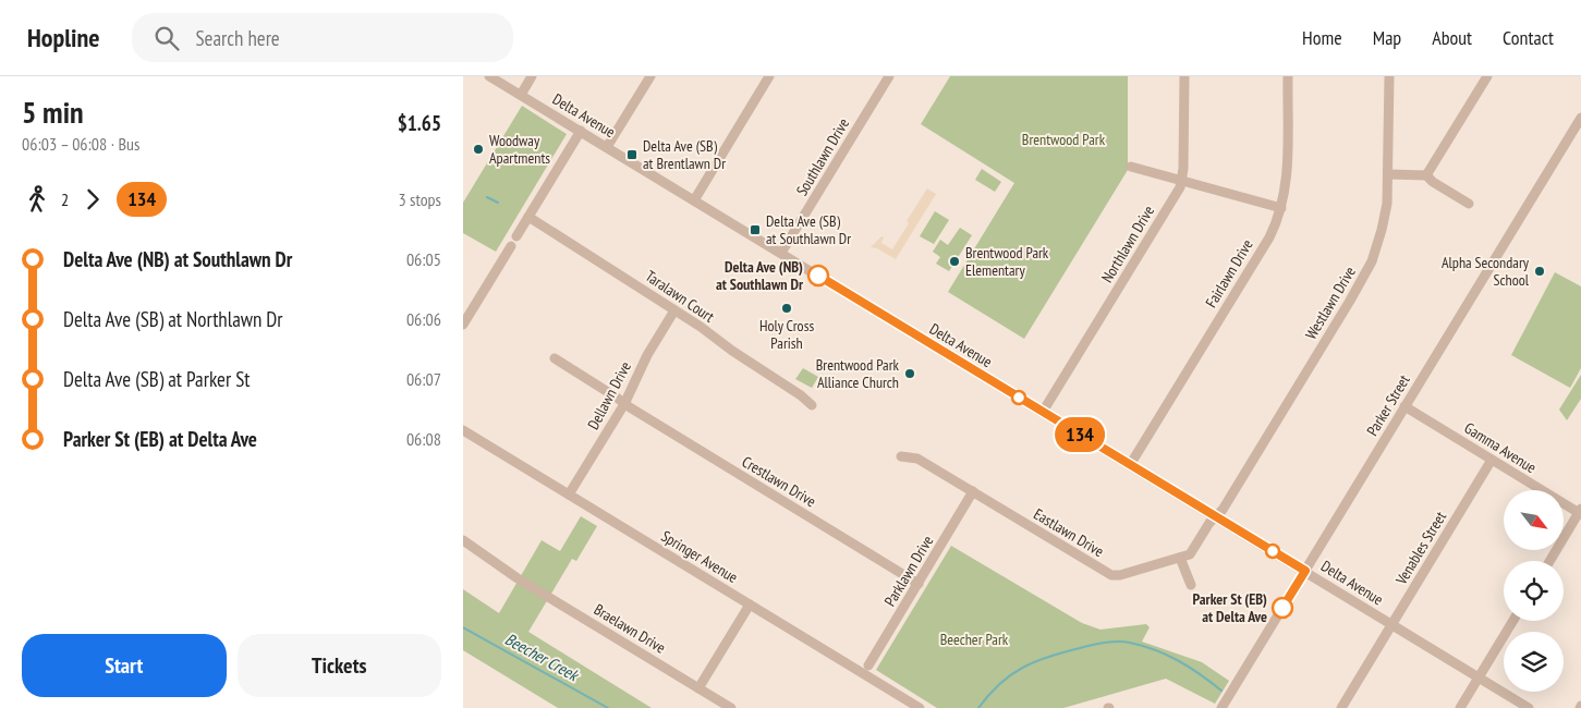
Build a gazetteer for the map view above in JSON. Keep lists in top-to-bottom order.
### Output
{
  "streets": {
    "street": [
      "Delta Avenue",
      "Southlawn Drive",
      "Northlawn Drive",
      "Fairlawn Drive",
      "Taralawn Court",
      "Westlawn Drive",
      "Dellawn Drive",
      "Parker Street",
      "Gamma Avenue",
      "Crestlawn Drive",
      "Eastlawn Drive",
      "Venables Street",
      "Springer Avenue",
      "Parklawn Drive",
      "Braelawn Drive"
    ]
  },
  "crossings": [
    ["Delta Avenue", "Southlawn Drive"],
    ["Delta Avenue", "Northlawn Drive"],
    ["Delta Avenue", "Fairlawn Drive"],
    ["Delta Avenue", "Westlawn Drive"],
    ["Delta Avenue", "Parker Street"],
    ["Delta Avenue", "Eastlawn Drive"],
    ["Delta Avenue", "Venables Street"],
    ["Taralawn Court", "Dellawn Drive"],
    ["Westlawn Drive", "Eastlawn Drive"],
    ["Dellawn Drive", "Crestlawn Drive"],
    ["Dellawn Drive", "Springer Avenue"],
    ["Parker Street", "Gamma Avenue"],
    ["Gamma Avenue", "Venables Street"],
    ["Crestlawn Drive", "Parklawn Drive"],
    ["Eastlawn Drive", "Parklawn Drive"]
  ],
  "water": ["Beecher Creek"],
  "parks": ["Brentwood Park", "Beecher Park"],
  "places": {
    "other": [
      "Woodway Apartments",
      "Brentwood Park Elementary",
      "Alpha Secondary School",
      "Delta Ave (NB) at Southlawn Dr",
      "Holy Cross Parish",
      "Brentwood Park Alliance Church",
      "Parker St (EB) at Delta Ave"
    ],
    "transit": ["Delta Ave (SB) at Brentlawn Dr", "Delta Ave (SB) at Southlawn Dr"]
  },
  "lines": ["bus line 134"],
  "north": "bottom right",
  "page": {
    "header": "Hopline",
    "search": "Search here",
    "nav": [
      "Home",
      "Map",
      "About",
      "Contact"
    ],
    "heading": ["5 min", "06:03 – 06:08 · Bus", "$1.65"],
    "on_map": "134",
    "legs": ["2", "134", "3 stops"],
    "list": [
      {
        "name": "Delta Ave (NB) at Southlawn Dr",
        "value": "06:05"
      },
      {
        "name": "Delta Ave (SB) at Northlawn Dr",
        "value": "06:06"
      },
      {
        "name": "Delta Ave (SB) at Parker St",
        "value": "06:07"
      },
      {
        "name": "Parker St (EB) at Delta Ave",
        "value": "06:08"
      }
    ],
    "buttons": ["Start", "Tickets"]
  }
}
